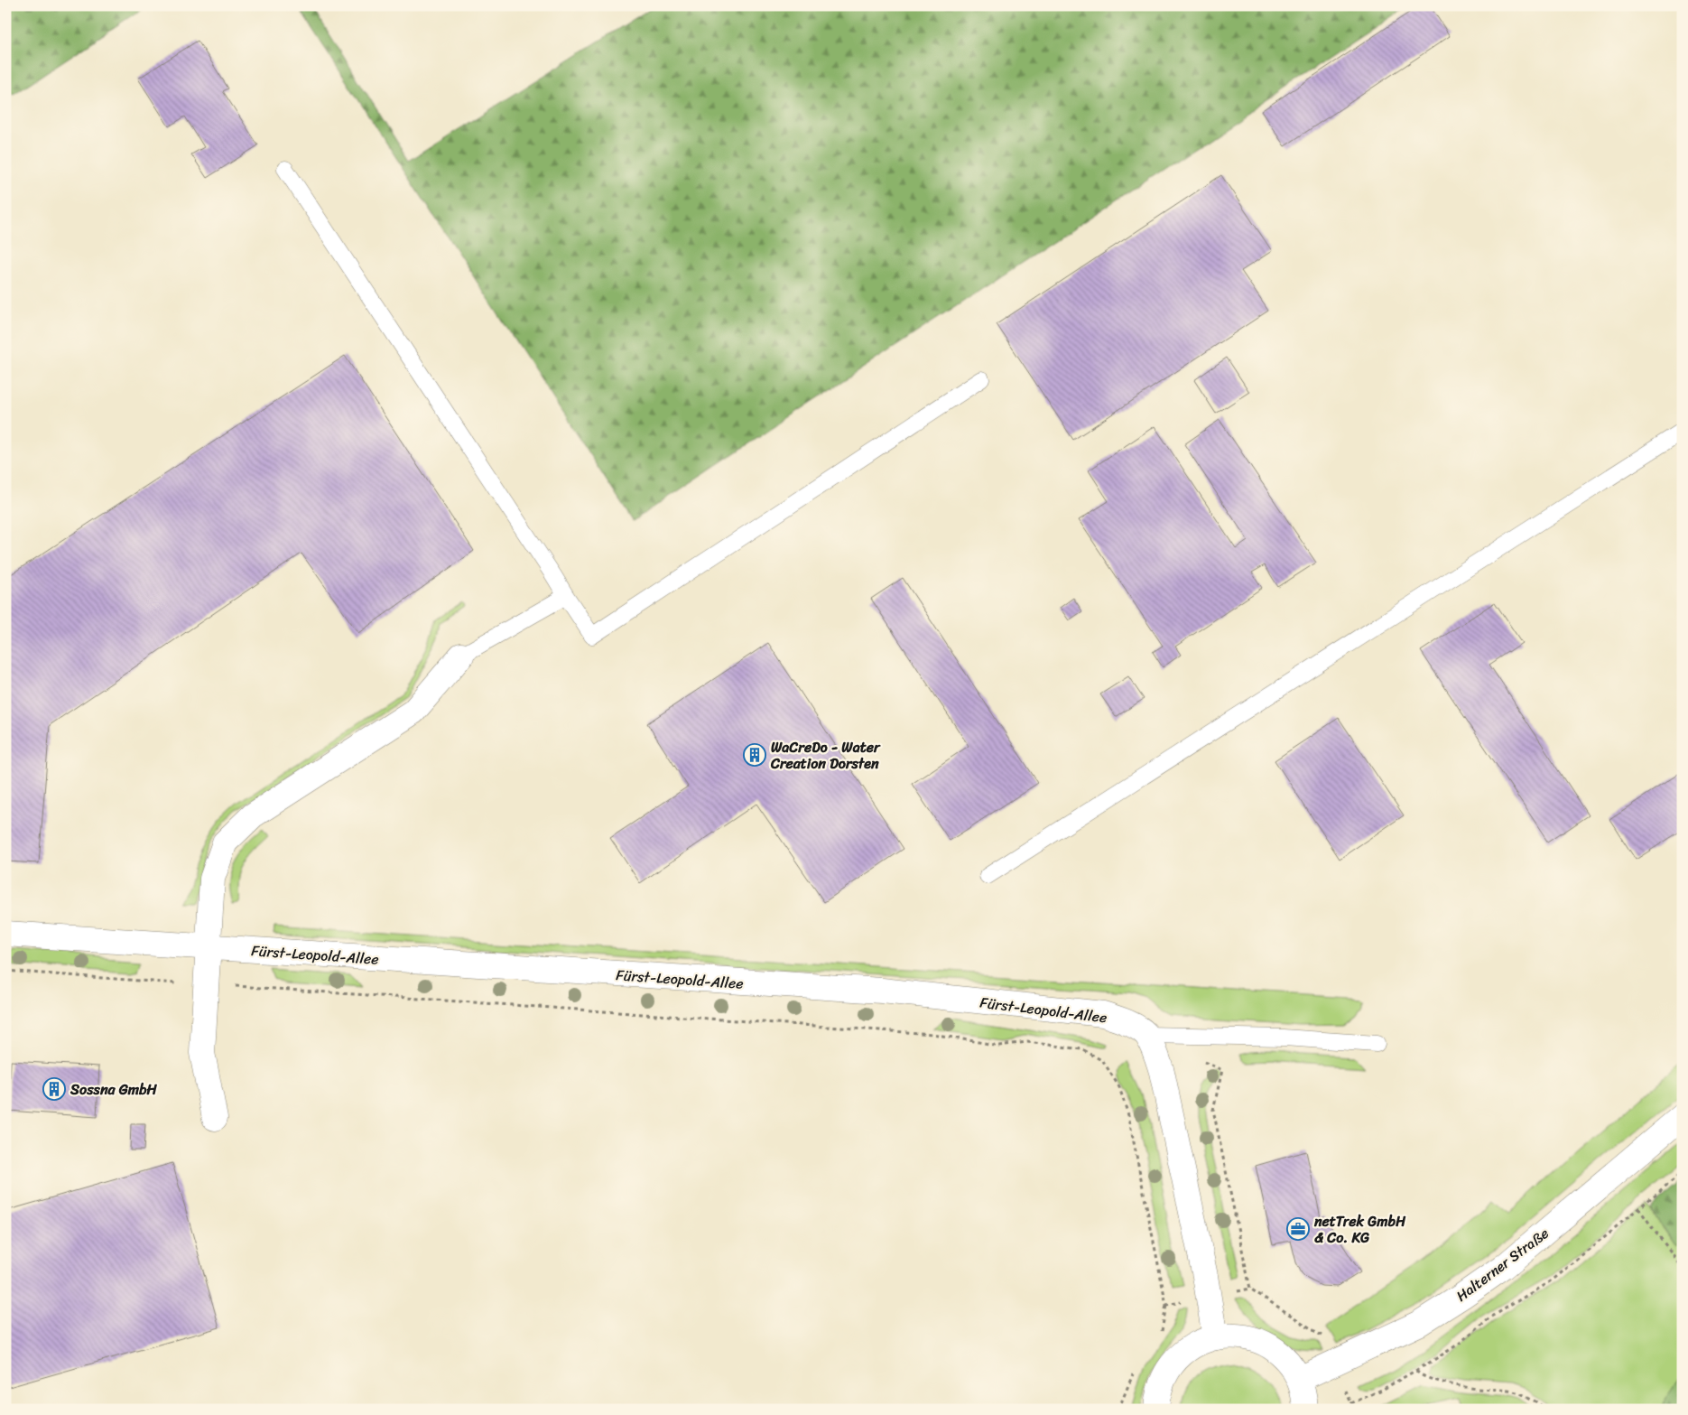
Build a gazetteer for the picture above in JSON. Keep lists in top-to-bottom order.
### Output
{
  "streets": {
    "street": ["Fürst-Leopold-Allee", "Halterner Straße"]
  },
  "places": {
    "building": ["WaCreDo - Water Creation Dorsten", "Sossna GmbH"],
    "office": ["netTrek GmbH & Co. KG"]
  }
}
